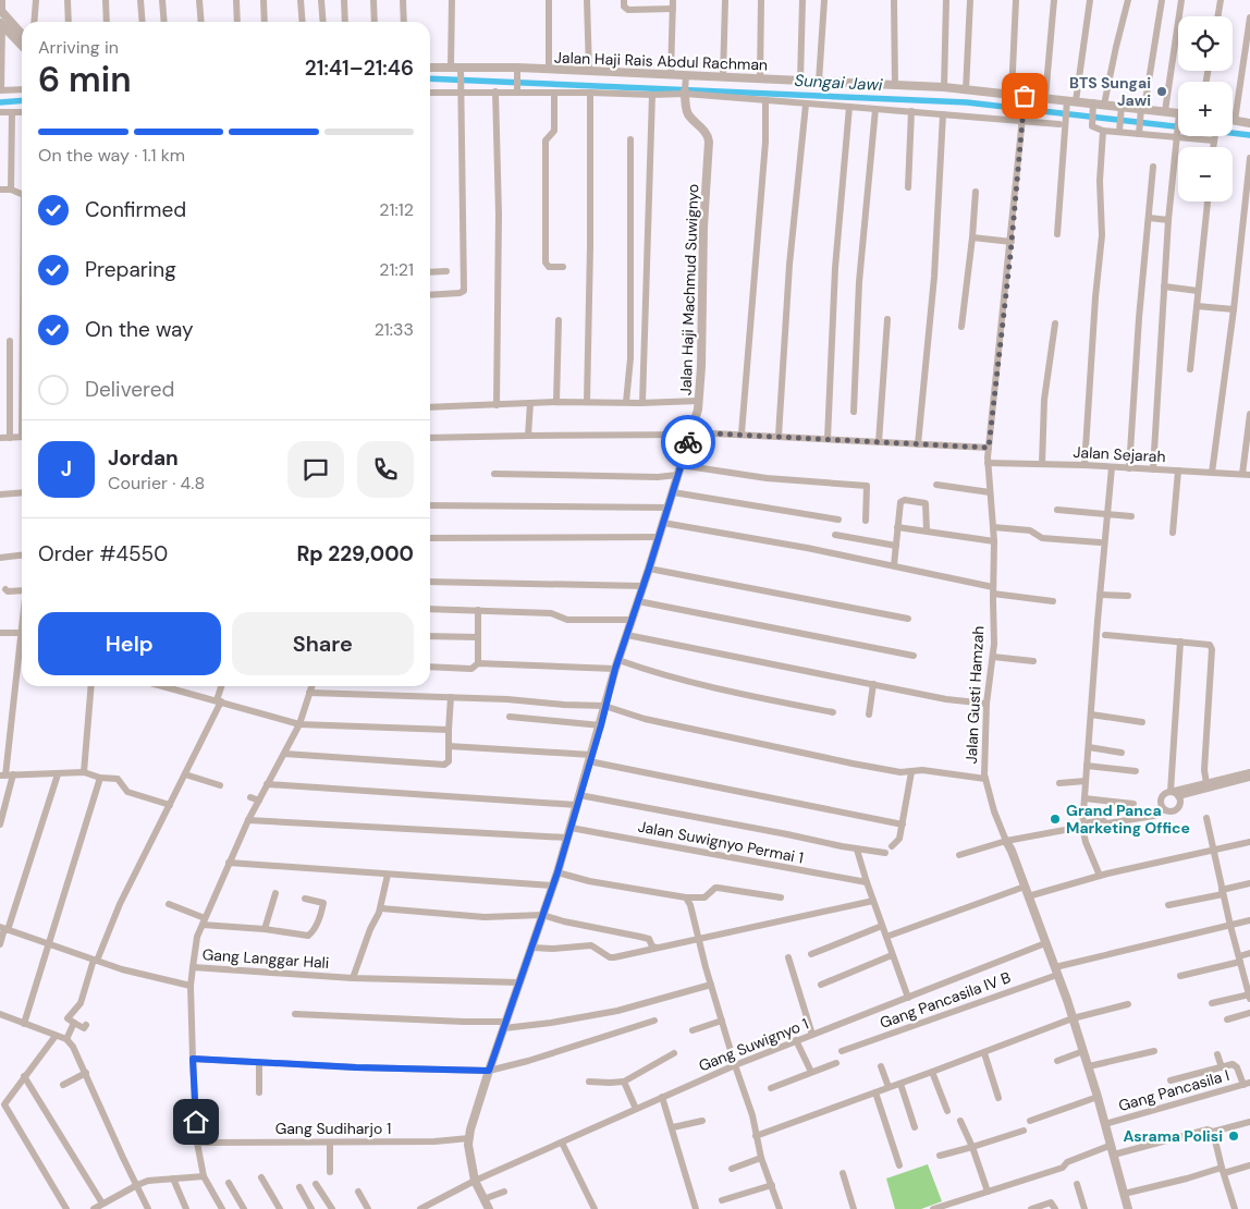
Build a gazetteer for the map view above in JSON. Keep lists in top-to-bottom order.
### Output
{
  "streets": {
    "street": [
      "Jalan Haji Rais Abdul Rachman",
      "Jalan Haji Machmud Suwignyo",
      "Jalan Sejarah",
      "Jalan Gusti Hamzah",
      "Jalan Suwignyo Permai 1",
      "Gang Langgar Hali",
      "Gang Pancasila IV B",
      "Gang Suwignyo 1",
      "Gang Pancasila I",
      "Gang Sudiharjo 1"
    ]
  },
  "crossings": [
    ["Jalan Haji Rais Abdul Rachman", "Jalan Gusti Hamzah"],
    ["Jalan Haji Machmud Suwignyo", "Jalan Suwignyo Permai 1"],
    ["Jalan Haji Machmud Suwignyo", "Gang Langgar Hali"],
    ["Jalan Haji Machmud Suwignyo", "Gang Suwignyo 1"],
    ["Jalan Haji Machmud Suwignyo", "Gang Sudiharjo 1"],
    ["Jalan Sejarah", "Jalan Gusti Hamzah"],
    ["Jalan Gusti Hamzah", "Gang Pancasila IV B"],
    ["Jalan Gusti Hamzah", "Gang Suwignyo 1"],
    ["Jalan Gusti Hamzah", "Gang Pancasila I"],
    ["Gang Langgar Hali", "Gang Sudiharjo 1"]
  ],
  "water": ["Sungai Jawi"],
  "places": ["BTS Sungai Jawi", "Grand Panca Marketing Office", "Asrama Polisi"],
  "page": {
    "map_buttons": ["+", "−"],
    "heading": ["6 min", "Arriving in", "21:41–21:46"],
    "panel": [
      "Jordan",
      "Courier · 4.8",
      "Order #4550",
      "Rp 229,000"
    ],
    "bar": "On the way · 1.1 km",
    "list": [
      ["Confirmed", "21:12"],
      ["Preparing", "21:21"],
      ["On the way", "21:33"],
      "Delivered"
    ],
    "round": "J",
    "buttons": ["Help", "Share"]
  }
}
